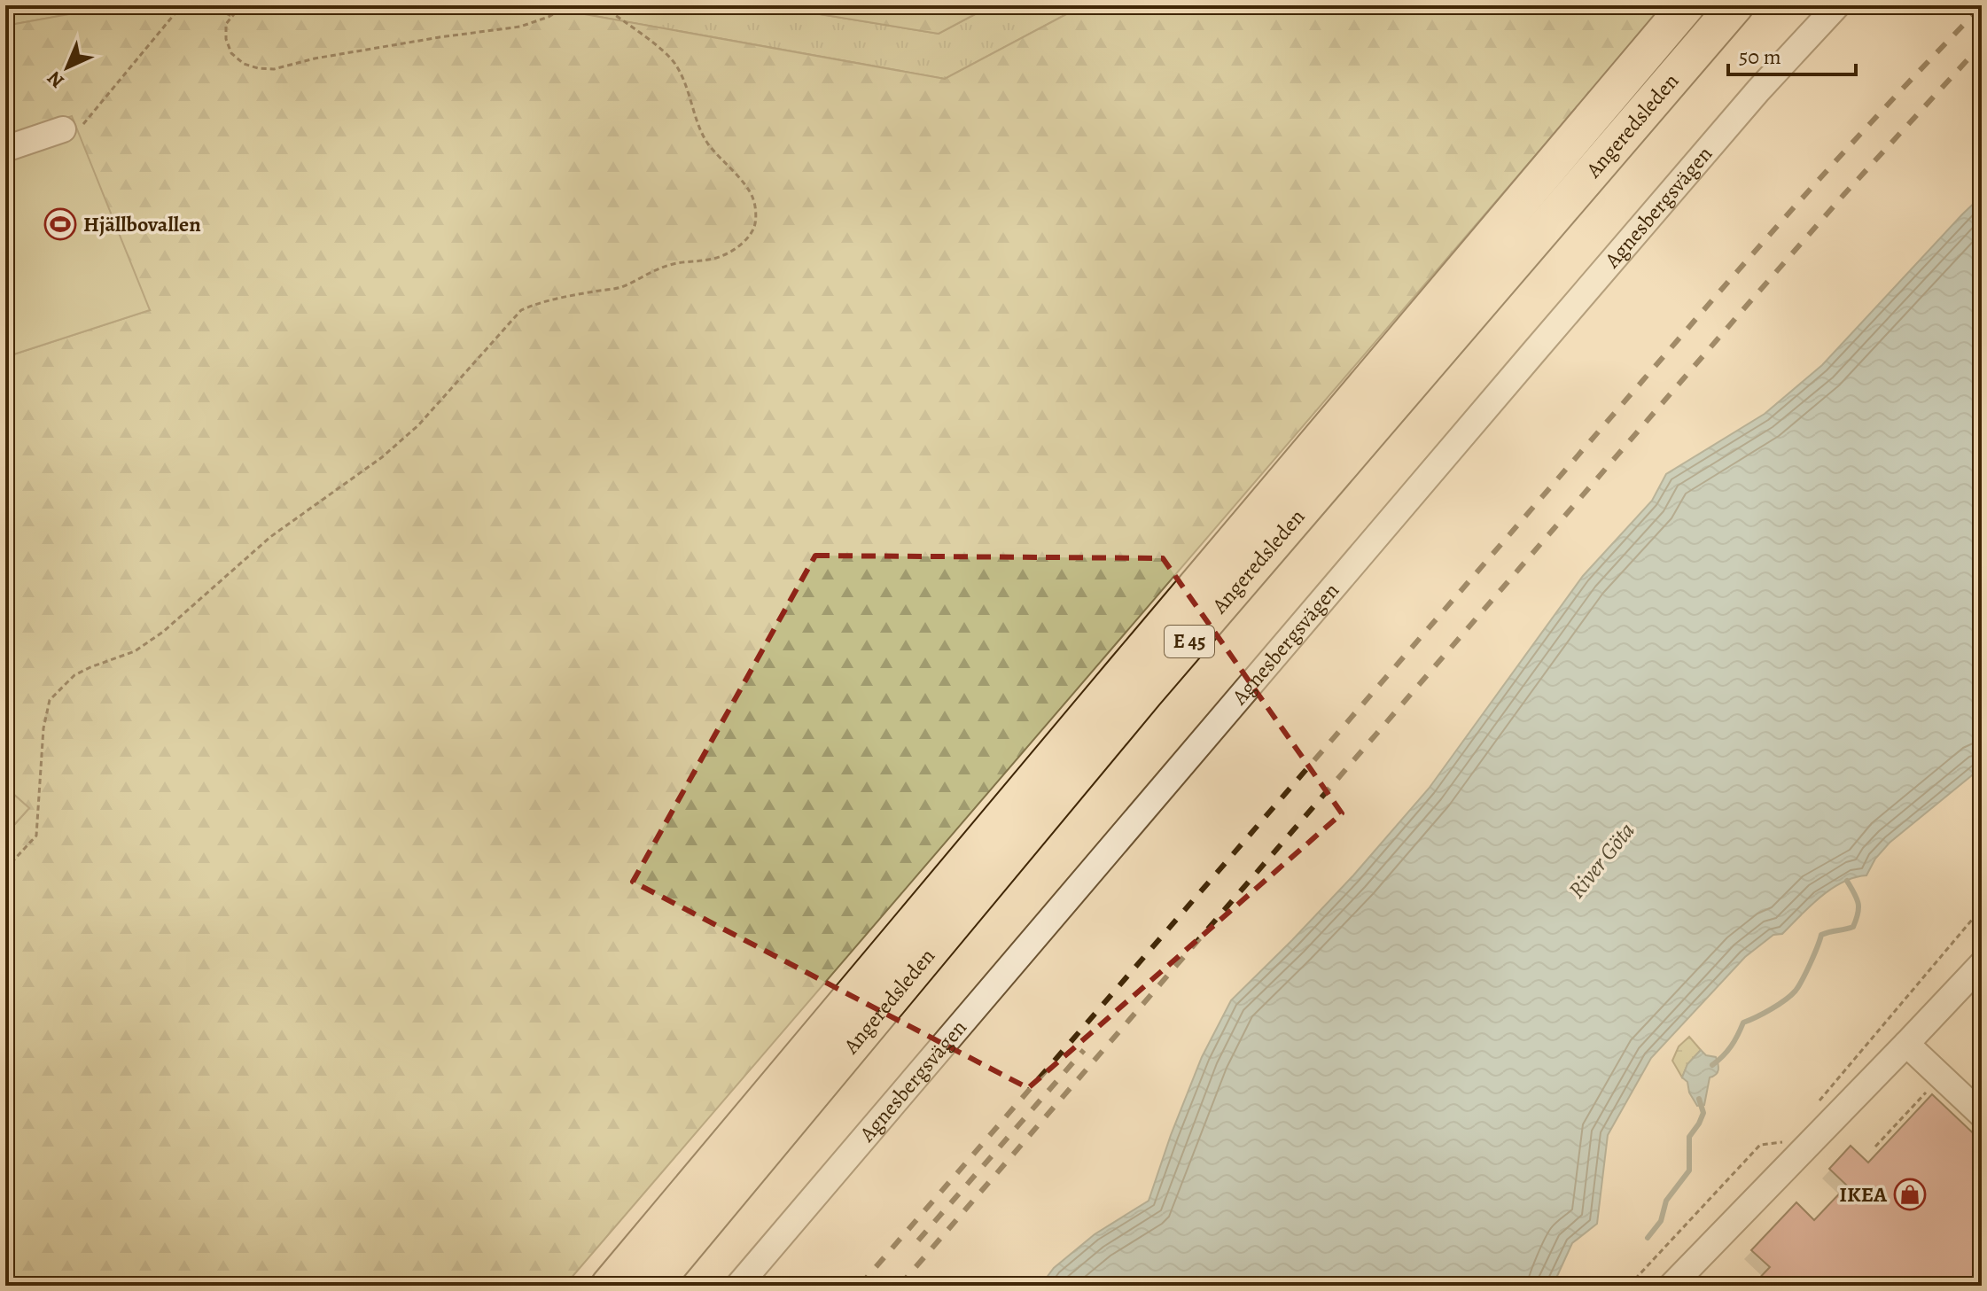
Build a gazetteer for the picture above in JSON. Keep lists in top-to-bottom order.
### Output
{
  "streets": {
    "highway": ["Angeredsleden", "E 45"],
    "street": ["Agnesbergsvägen"]
  },
  "water": ["River Göta"],
  "places": {
    "sports": ["Hjällbovallen"],
    "shop": ["IKEA"]
  },
  "scale_bar": "50 m",
  "north": "bottom left"
}
